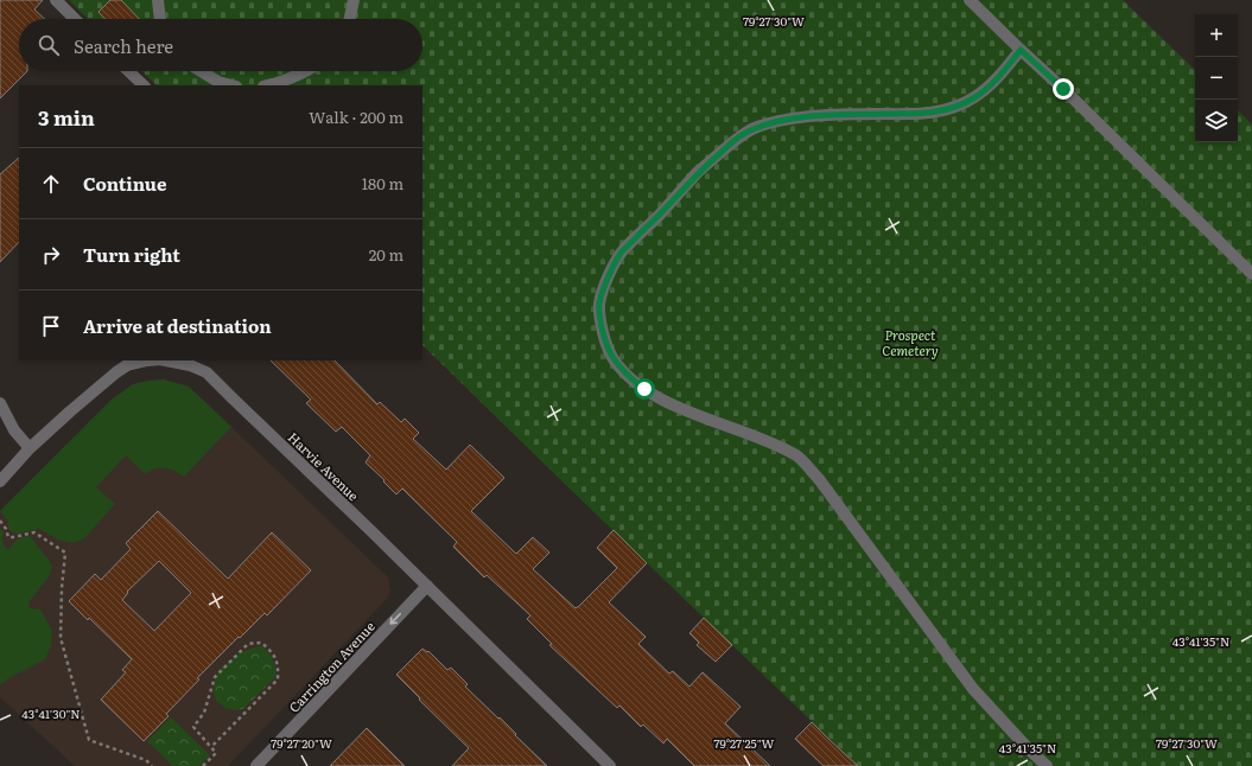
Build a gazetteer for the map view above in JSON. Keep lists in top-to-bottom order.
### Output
{
  "streets": {
    "street": ["Harvie Avenue", "Carrington Avenue"]
  },
  "crossings": [
    ["Harvie Avenue", "Carrington Avenue"]
  ],
  "one_way": ["Carrington Avenue"],
  "parks": ["Prospect Cemetery"],
  "page": {
    "map_buttons": ["+", "−"],
    "search": "Search here",
    "heading": ["3 min", "Walk · 200 m"],
    "list": [
      ["Continue", "180 m"],
      ["Turn right", "20 m"],
      "Arrive at destination"
    ]
  },
  "coordinates": [
    "79°27'30\"W",
    "43°41'35\"N",
    "43°41'30\"N",
    "79°27'20\"W",
    "79°27'25\"W"
  ]
}
